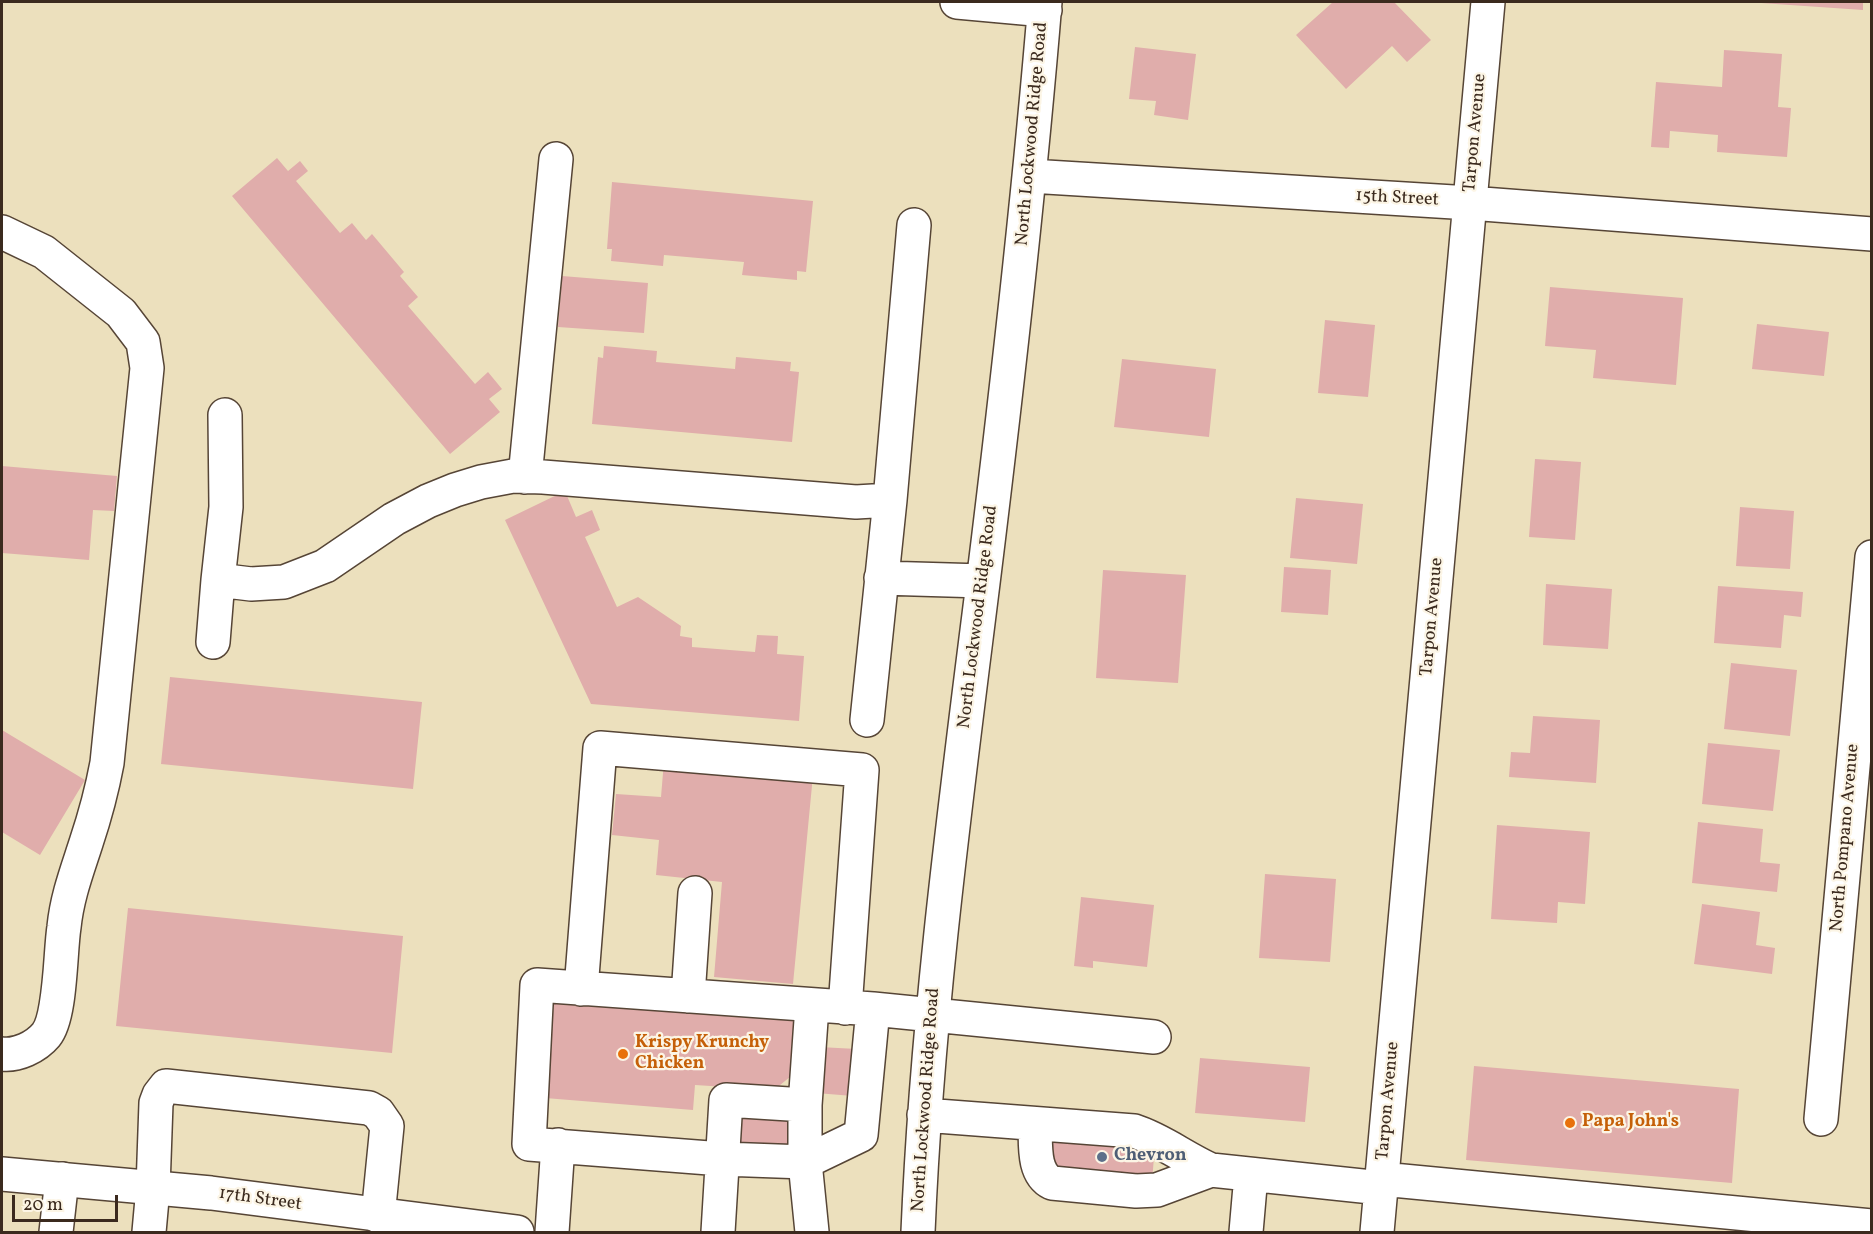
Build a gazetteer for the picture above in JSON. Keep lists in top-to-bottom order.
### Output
{
  "streets": {
    "street": [
      "Tarpon Avenue",
      "North Lockwood Ridge Road",
      "15th Street",
      "North Pompano Avenue",
      "17th Street"
    ]
  },
  "crossings": [
    ["Tarpon Avenue", "15th Street"],
    ["North Lockwood Ridge Road", "15th Street"]
  ],
  "places": ["Krispy Krunchy Chicken", "Papa John's", "Chevron"],
  "scale_bar": "20 m"
}
